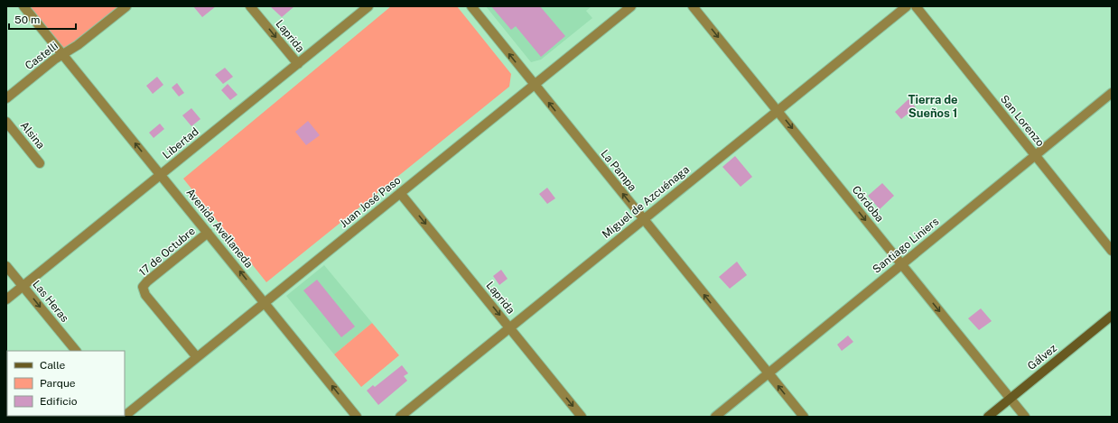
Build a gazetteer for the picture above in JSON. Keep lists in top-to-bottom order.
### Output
{
  "streets": {
    "main road": ["Gálvez"],
    "street": [
      "Laprida",
      "Castelli",
      "San Lorenzo",
      "Alsina",
      "Libertad",
      "La Pampa",
      "Juan José Paso",
      "Miguel de Azcuénaga",
      "Córdoba",
      "Avenida Avellaneda",
      "Santiago Liniers",
      "17 de Octubre",
      "Las Heras"
    ]
  },
  "crossings": [
    ["Laprida", "Libertad"],
    ["Laprida", "Juan José Paso"],
    ["Laprida", "Miguel de Azcuénaga"],
    ["Castelli", "Avenida Avellaneda"],
    ["San Lorenzo", "Santiago Liniers"],
    ["Libertad", "Avenida Avellaneda"],
    ["Libertad", "Las Heras"],
    ["La Pampa", "Juan José Paso"],
    ["La Pampa", "Miguel de Azcuénaga"],
    ["La Pampa", "Santiago Liniers"],
    ["Juan José Paso", "Avenida Avellaneda"],
    ["Juan José Paso", "17 de Octubre"],
    ["Miguel de Azcuénaga", "Córdoba"],
    ["Córdoba", "Santiago Liniers"],
    ["Córdoba", "Gálvez"],
    ["Avenida Avellaneda", "17 de Octubre"]
  ],
  "one_way": [
    "Laprida",
    "La Pampa",
    "Córdoba",
    "Avenida Avellaneda",
    "Las Heras"
  ],
  "districts": ["Tierra de Sueños 1"],
  "legend": ["Calle", "Parque", "Edificio"],
  "scale_bar": "50 m"
}
